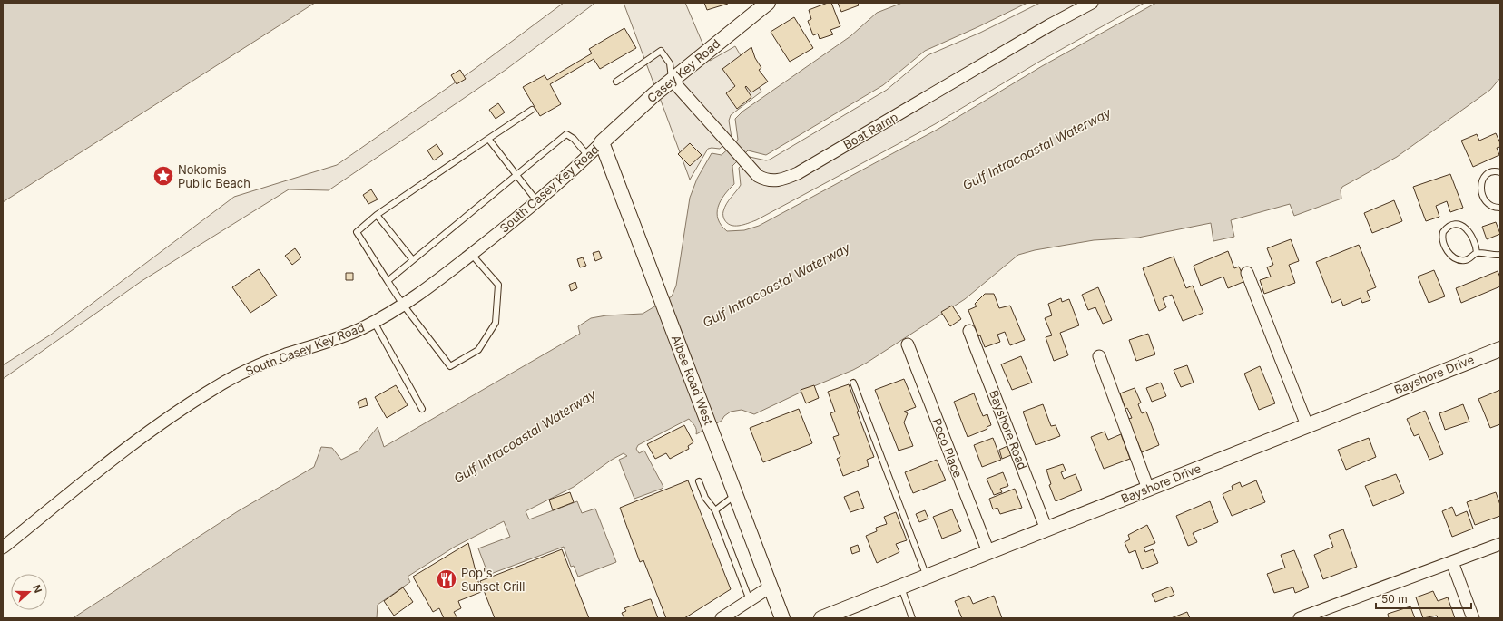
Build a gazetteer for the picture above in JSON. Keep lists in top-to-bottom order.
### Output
{
  "streets": {
    "street": [
      "Casey Key Road",
      "Boat Ramp",
      "South Casey Key Road",
      "Bayshore Drive",
      "Albee Road West",
      "Bayshore Road",
      "Poco Place"
    ]
  },
  "crossings": [
    ["Casey Key Road", "Boat Ramp"],
    ["Casey Key Road", "South Casey Key Road"],
    ["Casey Key Road", "Albee Road West"],
    ["South Casey Key Road", "Albee Road West"],
    ["Bayshore Drive", "Bayshore Road"],
    ["Bayshore Drive", "Poco Place"]
  ],
  "water": ["Gulf Intracoastal Waterway"],
  "places": {
    "place": ["Nokomis Public Beach"],
    "restaurant": ["Pop's Sunset Grill"]
  },
  "scale_bar": "50 m",
  "north": "right"
}
